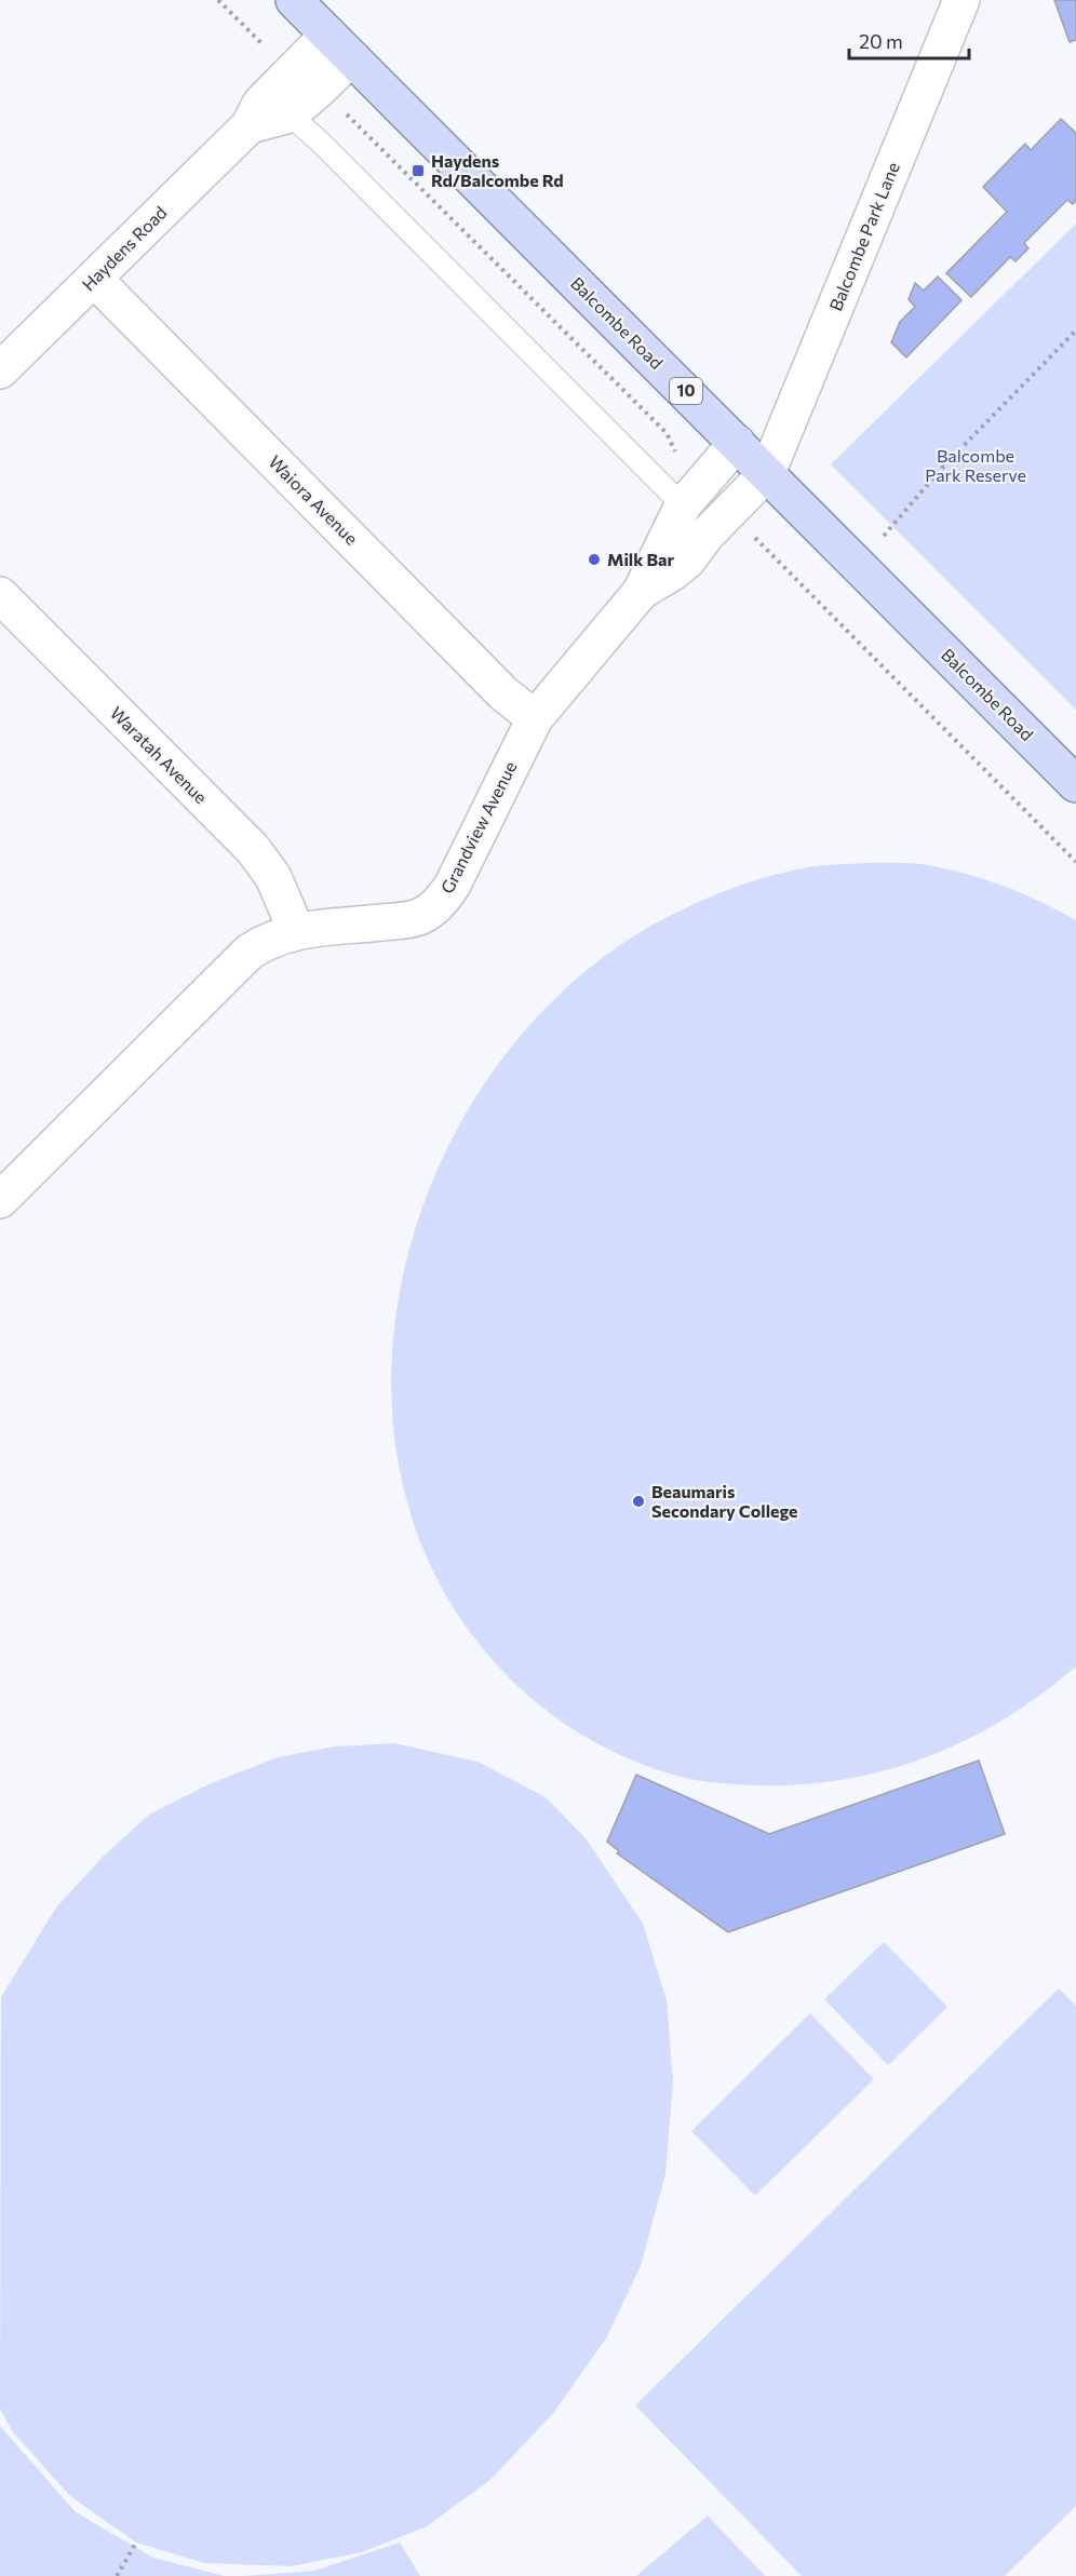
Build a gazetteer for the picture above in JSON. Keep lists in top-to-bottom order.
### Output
{
  "streets": {
    "main road": ["Balcombe Road", "10"],
    "street": [
      "Balcombe Park Lane",
      "Haydens Road",
      "Waiora Avenue",
      "Waratah Avenue",
      "Grandview Avenue"
    ]
  },
  "crossings": [
    ["Balcombe Park Lane", "Balcombe Road"],
    ["Balcombe Park Lane", "Grandview Avenue"],
    ["Haydens Road", "Balcombe Road"],
    ["Haydens Road", "Waiora Avenue"],
    ["Balcombe Road", "Grandview Avenue"],
    ["Waiora Avenue", "Grandview Avenue"],
    ["Waratah Avenue", "Grandview Avenue"]
  ],
  "parks": ["Balcombe Park Reserve"],
  "places": {
    "transit": ["Haydens Rd/Balcombe Rd"],
    "other": ["Milk Bar", "Beaumaris Secondary College"]
  },
  "scale_bar": "20 m"
}
